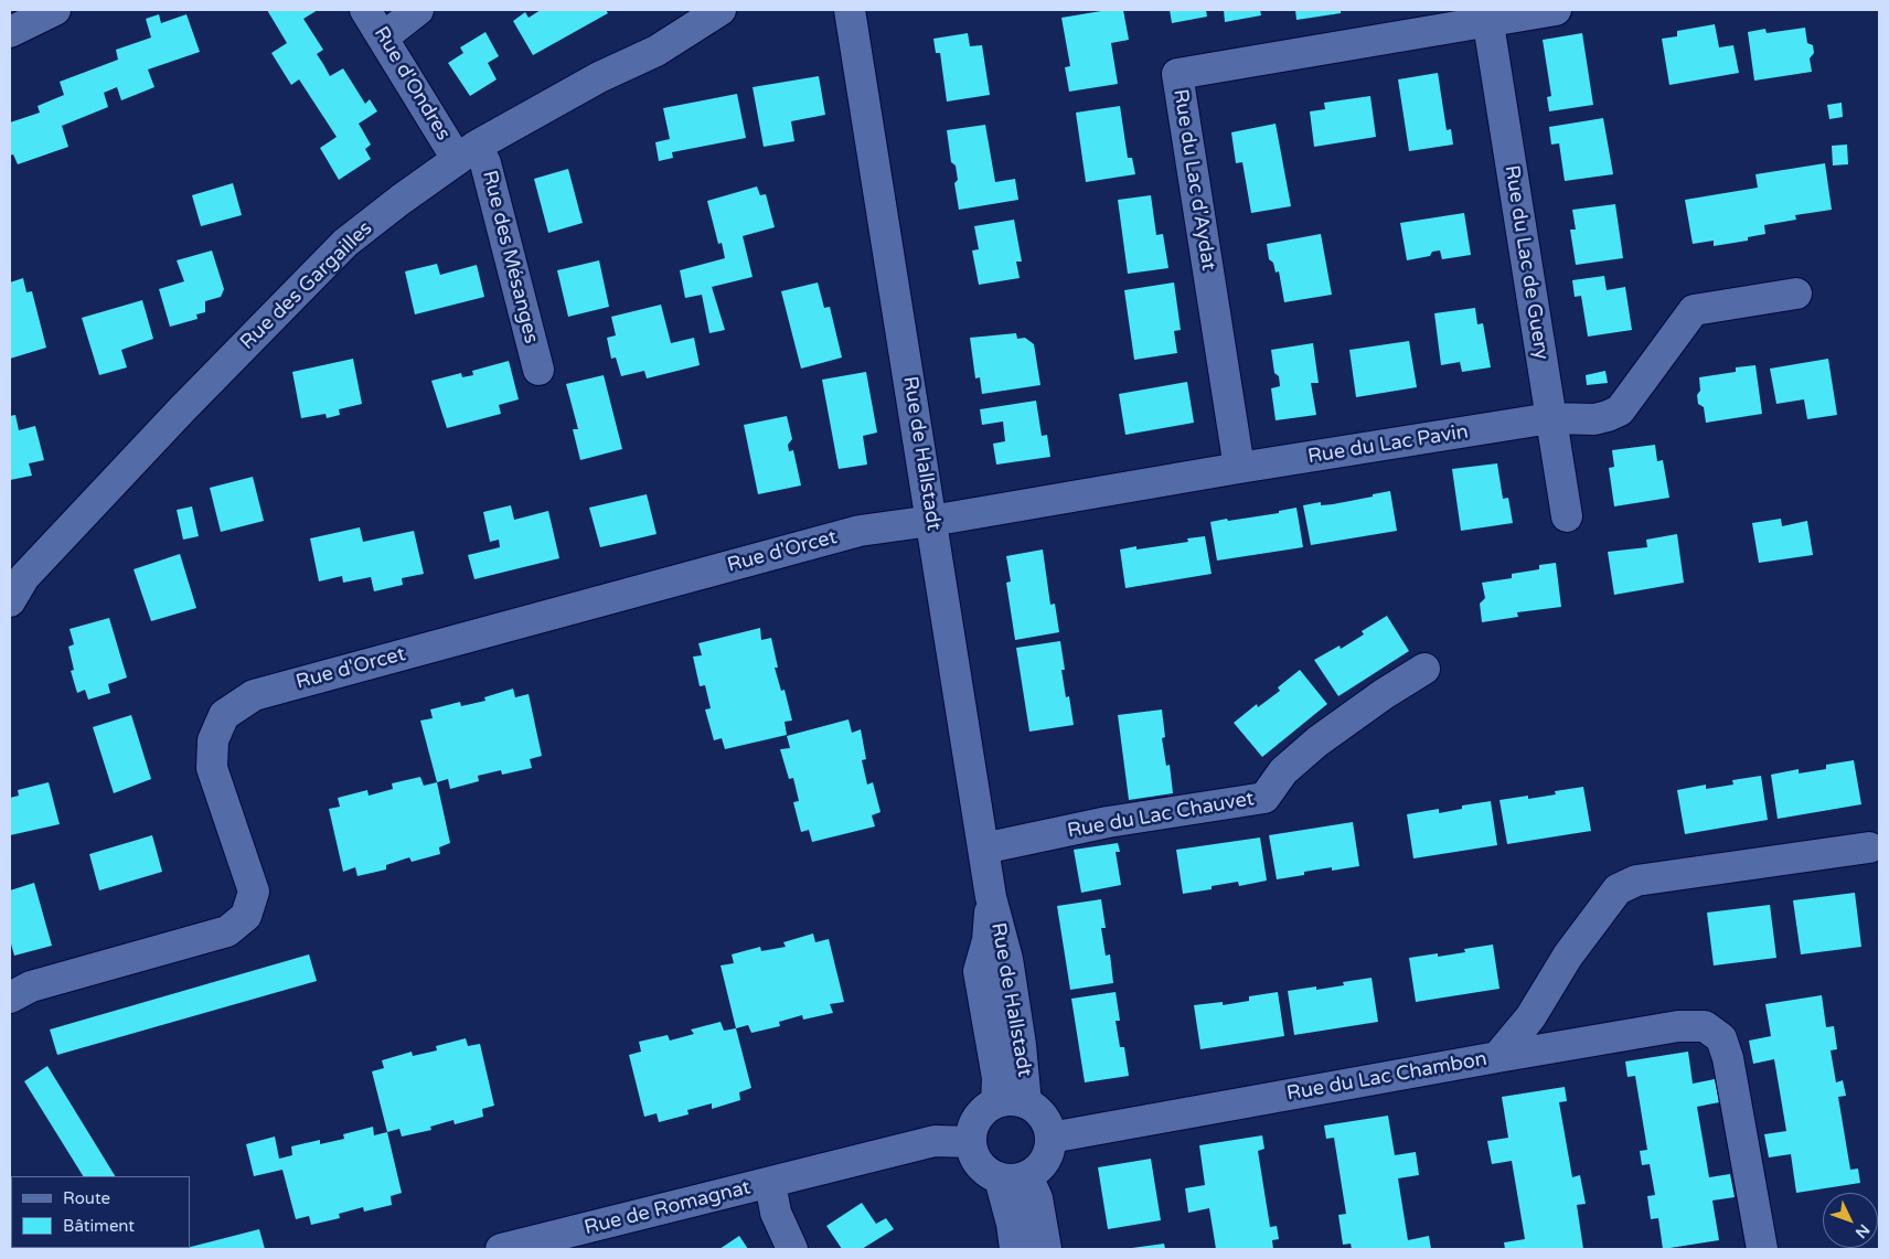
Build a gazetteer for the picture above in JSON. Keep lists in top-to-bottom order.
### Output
{
  "streets": {
    "street": [
      "Rue d'Ondres",
      "Rue du Lac d'Aydat",
      "Rue des Mésanges",
      "Rue du Lac de Guery",
      "Rue des Gargailles",
      "Rue du Lac Pavin",
      "Rue de Hallstadt",
      "Rue d'Orcet",
      "Rue du Lac Chauvet",
      "Rue du Lac Chambon",
      "Rue de Romagnat"
    ]
  },
  "crossings": [
    ["Rue d'Ondres", "Rue des Mésanges"],
    ["Rue d'Ondres", "Rue des Gargailles"],
    ["Rue du Lac d'Aydat", "Rue du Lac de Guery"],
    ["Rue du Lac d'Aydat", "Rue du Lac Pavin"],
    ["Rue des Mésanges", "Rue des Gargailles"],
    ["Rue du Lac de Guery", "Rue du Lac Pavin"],
    ["Rue du Lac Pavin", "Rue de Hallstadt"],
    ["Rue du Lac Pavin", "Rue d'Orcet"],
    ["Rue de Hallstadt", "Rue d'Orcet"],
    ["Rue de Hallstadt", "Rue du Lac Chauvet"],
    ["Rue de Hallstadt", "Rue du Lac Chambon"],
    ["Rue de Hallstadt", "Rue de Romagnat"],
    ["Rue du Lac Chambon", "Rue de Romagnat"]
  ],
  "legend": ["Route", "Bâtiment"],
  "north": "bottom right"
}
